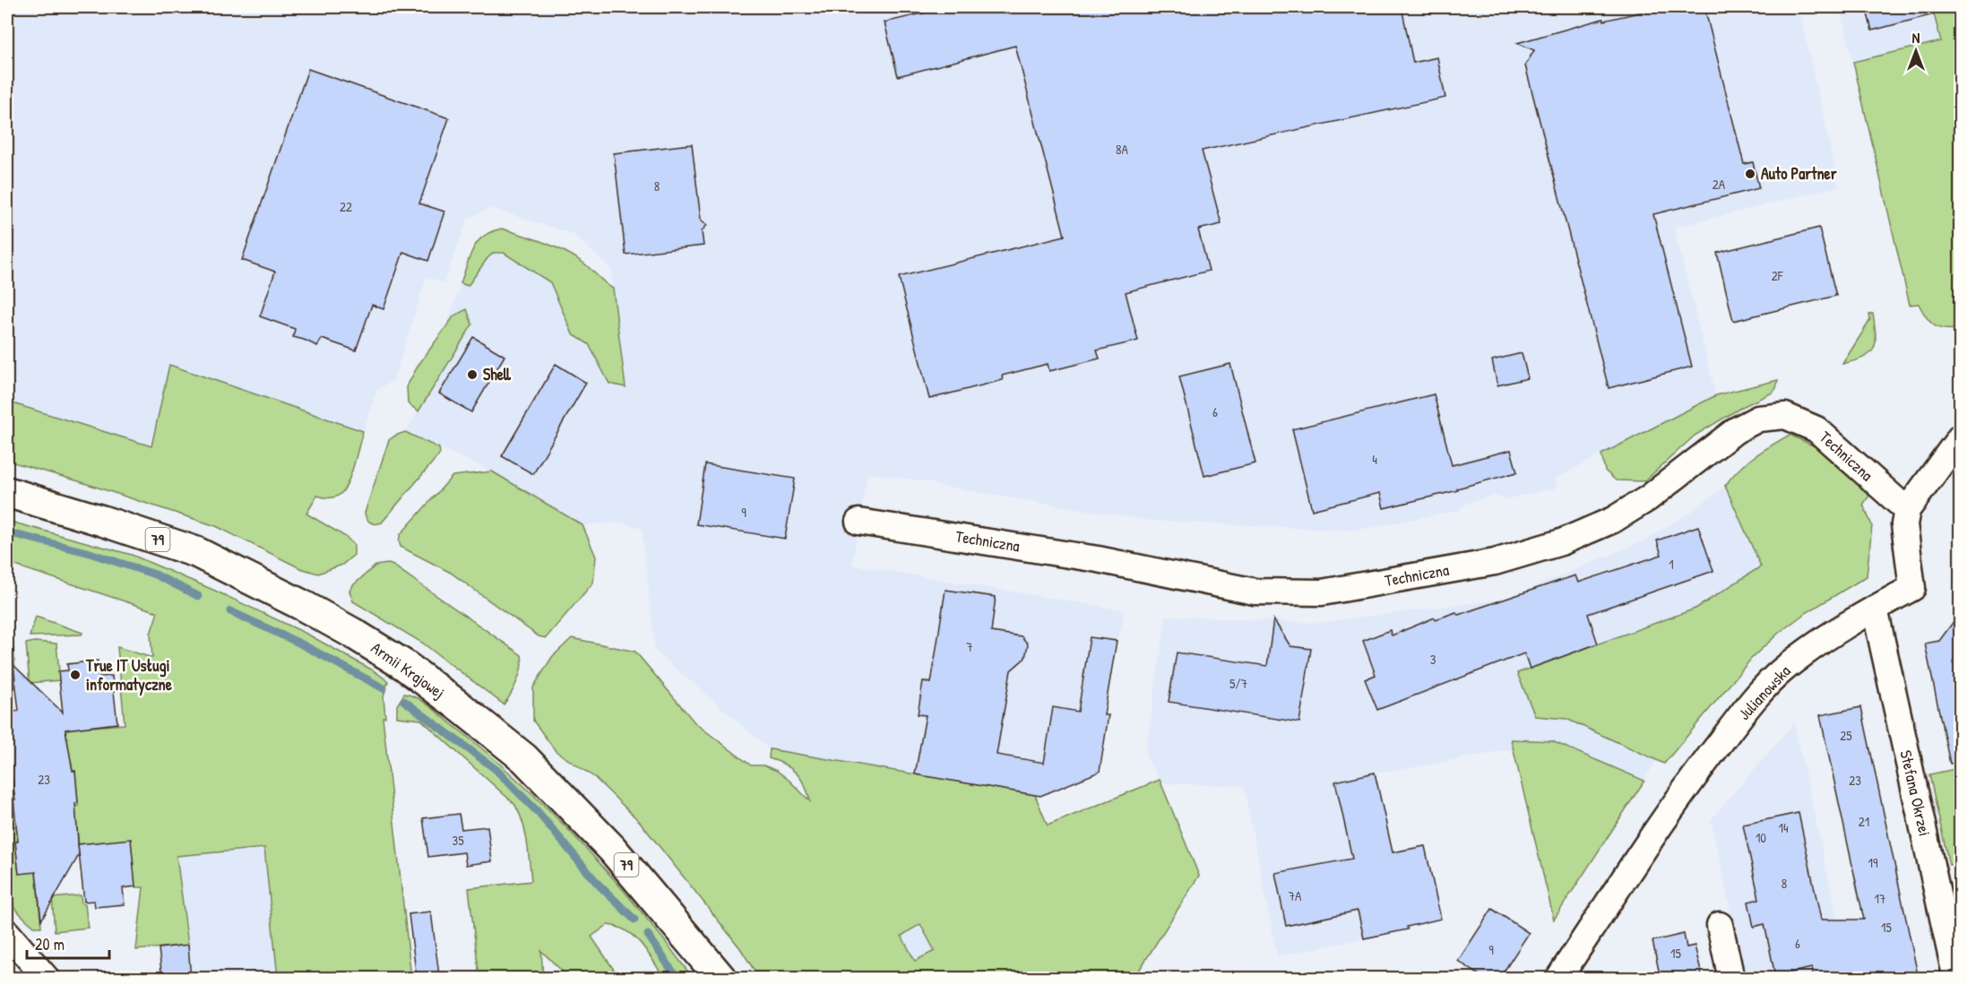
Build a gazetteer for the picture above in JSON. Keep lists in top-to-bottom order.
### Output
{
  "streets": {
    "main road": ["79", "Armii Krajowej"],
    "street": ["Techniczna", "Julianowska", "Stefana Okrzei"]
  },
  "crossings": [
    ["Techniczna", "Julianowska"],
    ["Julianowska", "Stefana Okrzei"]
  ],
  "places": ["Auto Partner", "Shell", "True IT Usługi informatyczne"],
  "house_numbers": [
    "8A",
    "2A",
    "8",
    "22",
    "2F",
    "6",
    "4",
    "9",
    "1",
    "7",
    "3",
    "5/7",
    "25",
    "23",
    "23",
    "21",
    "14",
    "10",
    "35",
    "19",
    "8",
    "7A",
    "17",
    "15",
    "6",
    "9",
    "15"
  ],
  "scale_bar": "20 m",
  "north": "top"
}
